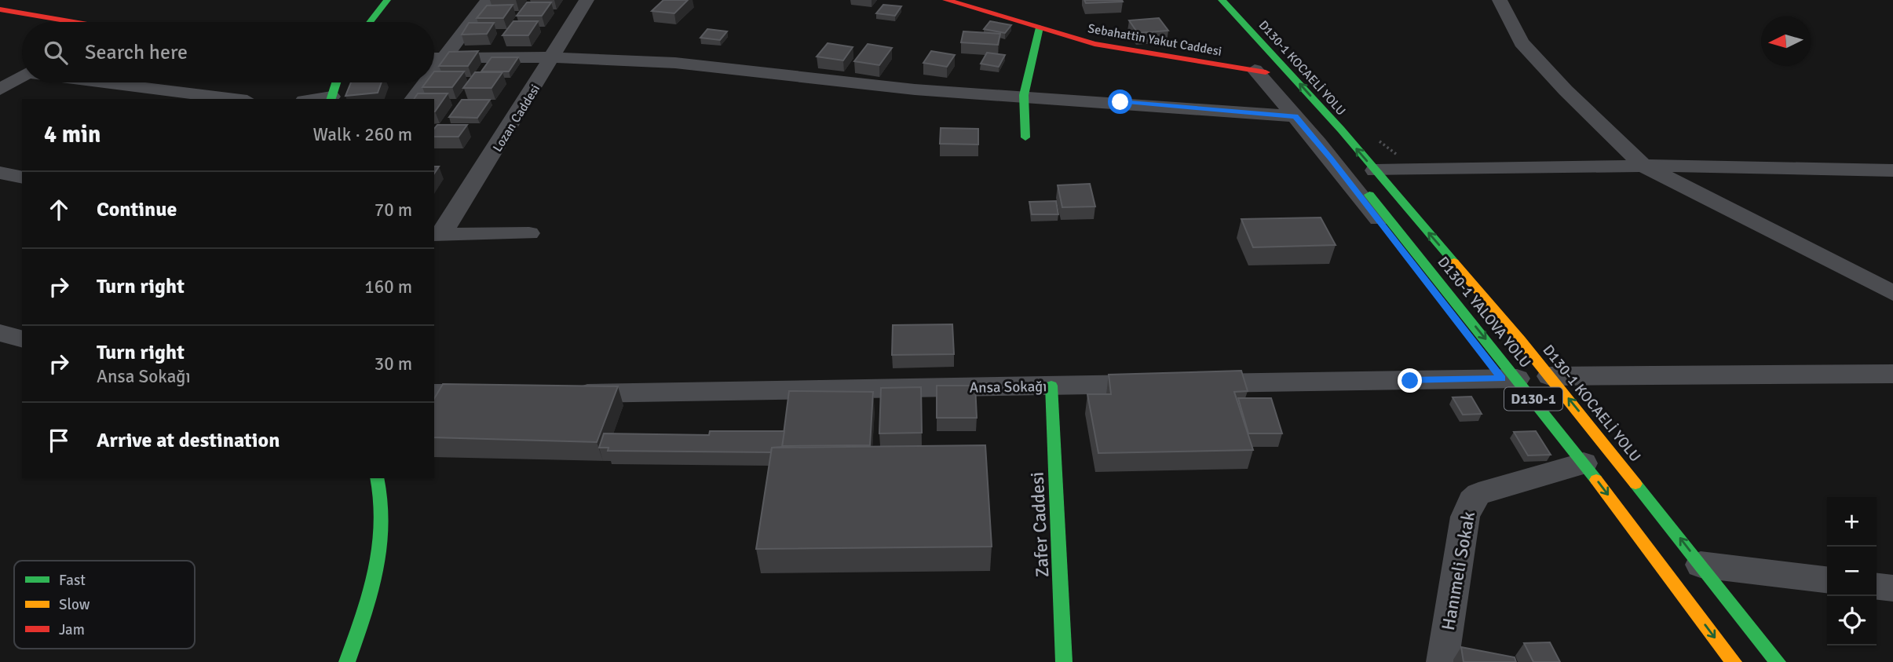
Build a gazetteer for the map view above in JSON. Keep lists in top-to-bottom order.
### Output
{
  "streets": {
    "main road": [
      "Sebahattin Yakut Caddesi",
      "D130-1 KOCAELİ YOLU",
      "D130-1 YALOVA YOLU",
      "D130-1",
      "Zafer Caddesi"
    ],
    "street": ["Lozan Caddesi", "Ansa Sokağı", "Hanımeli Sokak"]
  },
  "crossings": [
    ["Sebahattin Yakut Caddesi", "D130-1 YALOVA YOLU"],
    ["D130-1 YALOVA YOLU", "Ansa Sokağı"],
    ["D130-1 YALOVA YOLU", "Hanımeli Sokak"],
    ["Ansa Sokağı", "Zafer Caddesi"]
  ],
  "one_way": ["D130-1 KOCAELİ YOLU", "D130-1 YALOVA YOLU"],
  "legend": ["Fast", "Slow", "Jam"],
  "north": "left",
  "page": {
    "search": "Search here",
    "heading": ["4 min", "Walk · 260 m"],
    "list": [
      ["Continue", "70 m"],
      ["Turn right", "160 m"],
      ["Turn right", "Ansa Sokağı", "30 m"],
      "Arrive at destination"
    ],
    "map_buttons": ["+", "−"]
  }
}
